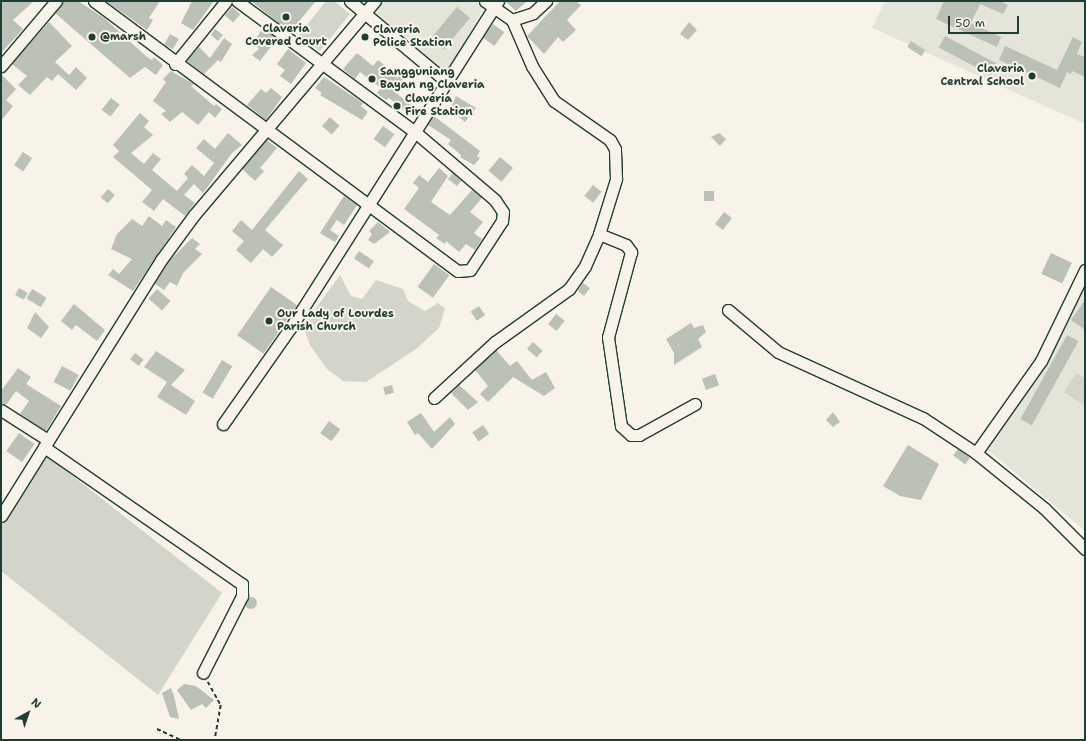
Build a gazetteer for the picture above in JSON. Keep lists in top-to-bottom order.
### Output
{
  "places": [
    "Claveria Covered Court",
    "@marsh",
    "Claveria Police Station",
    "Claveria Central School",
    "Sangguniang Bayan ng Claveria",
    "Claveria Fire Station",
    "Our Lady of Lourdes Parish Church"
  ],
  "scale_bar": "50 m",
  "north": "top right"
}
